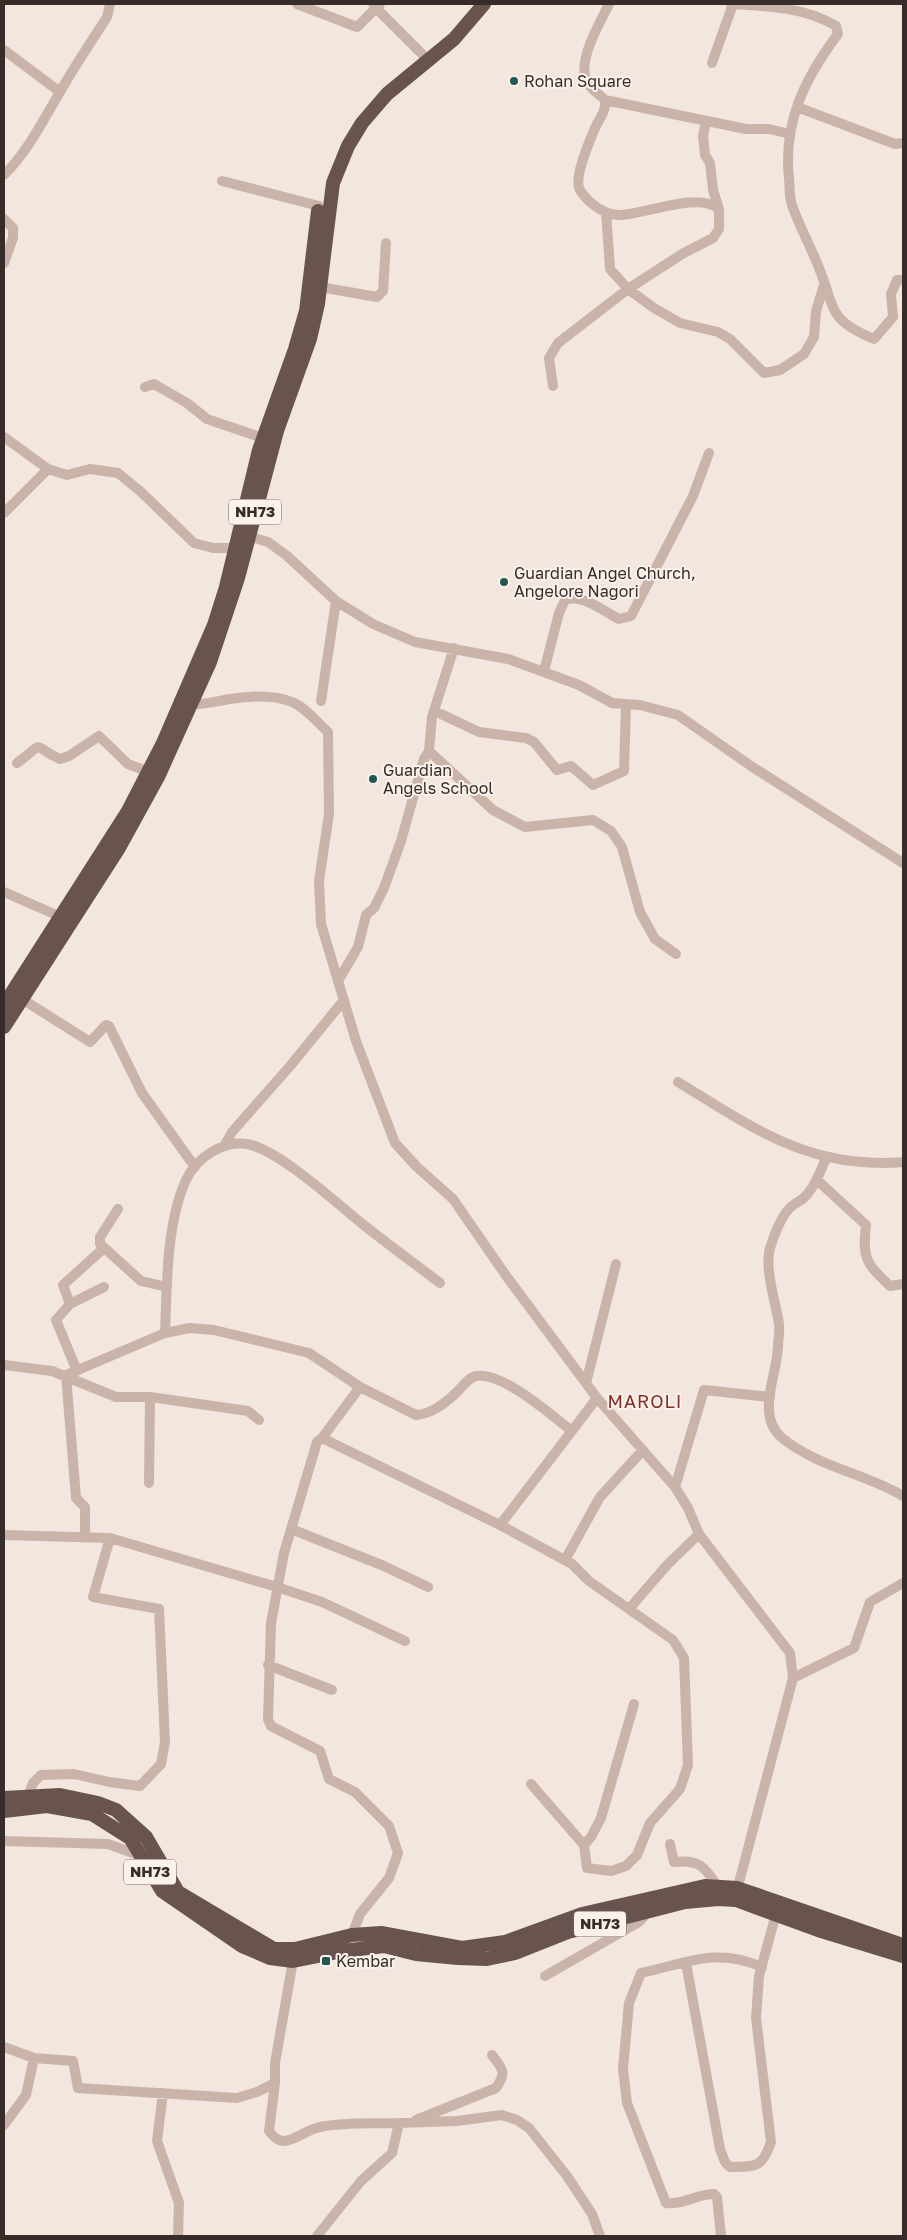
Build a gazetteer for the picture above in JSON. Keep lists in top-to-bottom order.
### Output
{
  "streets": {
    "highway": ["NH73"]
  },
  "districts": ["MAROLI"],
  "places": {
    "other": ["Rohan Square", "Guardian Angel Church, Angelore Nagori", "Guardian Angels School"],
    "transit": ["Kembar"]
  }
}
